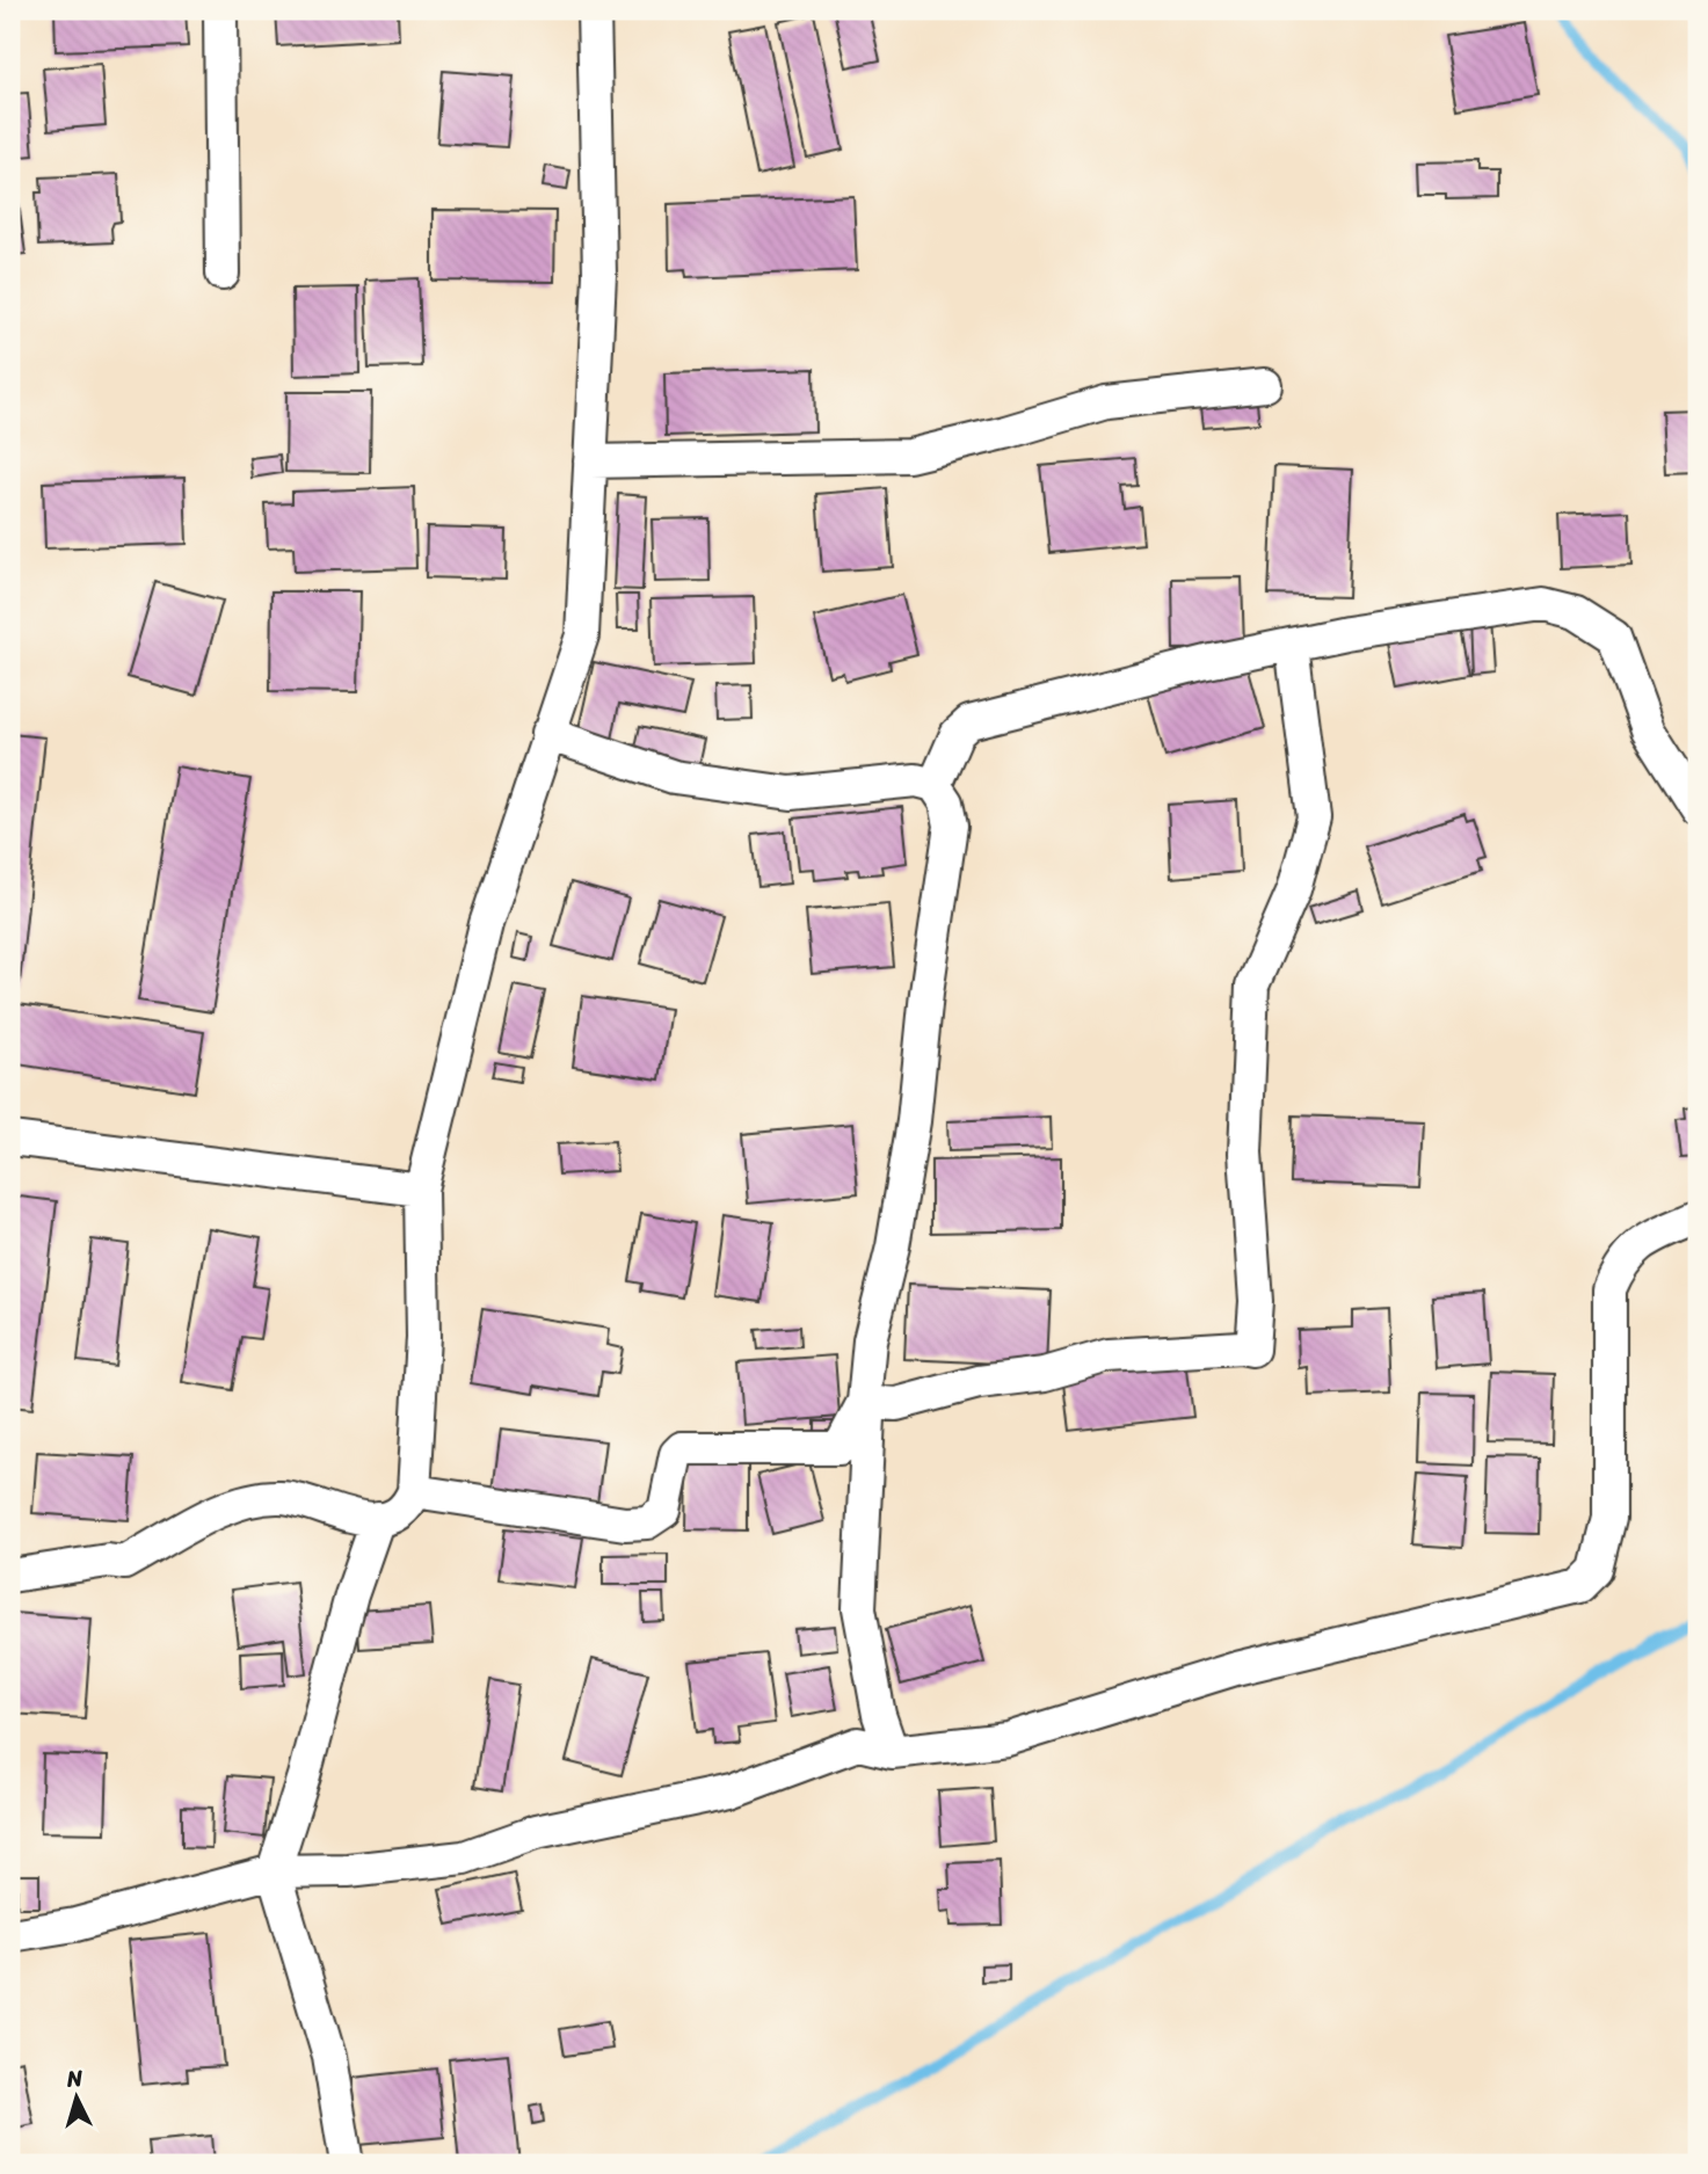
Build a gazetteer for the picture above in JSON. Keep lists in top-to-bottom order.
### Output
{
  "north": "top"
}
